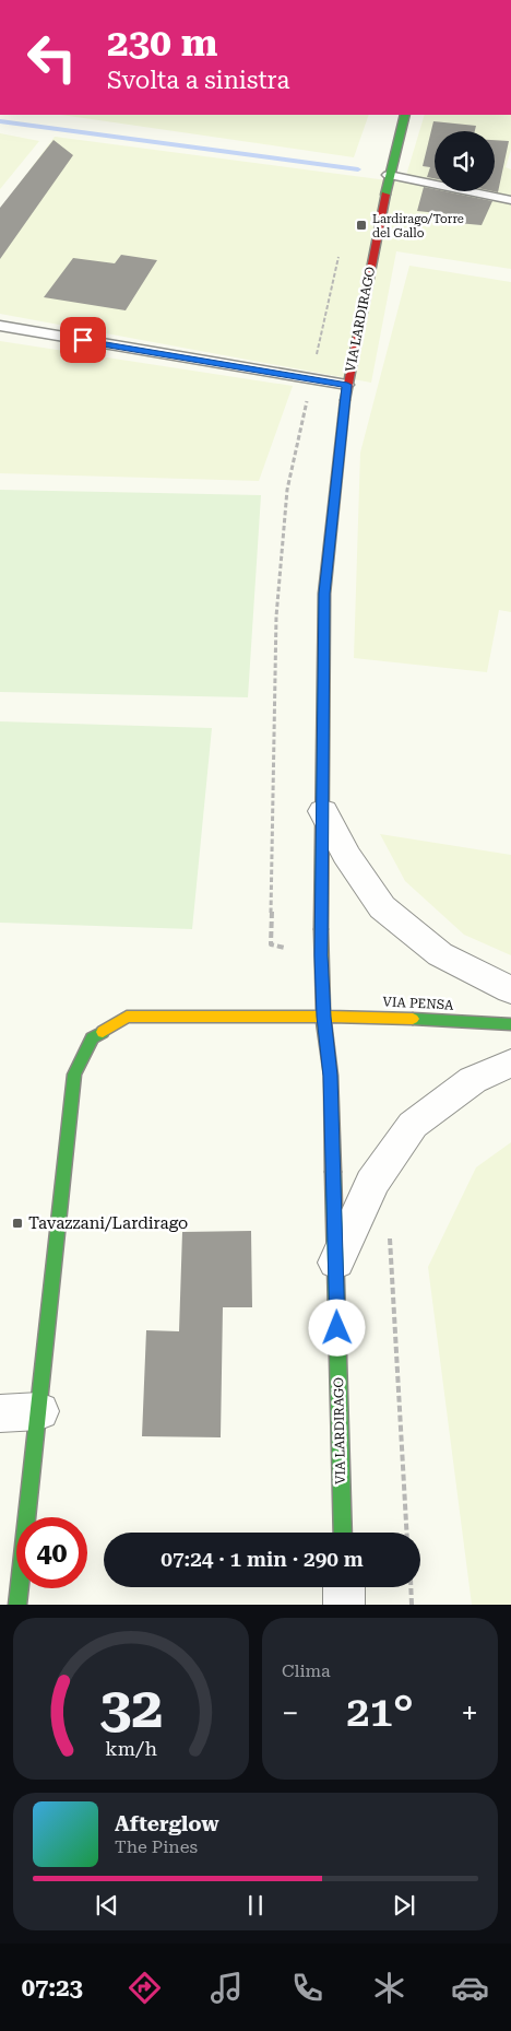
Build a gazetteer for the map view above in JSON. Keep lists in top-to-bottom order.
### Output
{
  "streets": {
    "street": ["VIA LARDIRAGO", "VIA PENSA"]
  },
  "crossings": [
    ["VIA LARDIRAGO", "VIA PENSA"]
  ],
  "places": {
    "transit": ["Lardirago/Torre del Gallo", "Tavazzani/Lardirago"]
  },
  "page": {
    "turn": ["230 m", "Svolta a sinistra"],
    "limit": "40",
    "trip": "07:24 · 1 min · 290 m",
    "tile": "Clima",
    "heat": ["−", "21°", "+"],
    "song": ["Afterglow", "The Pines"],
    "tabs": "07:23",
    "gauge": ["32", "km/h"]
  }
}
